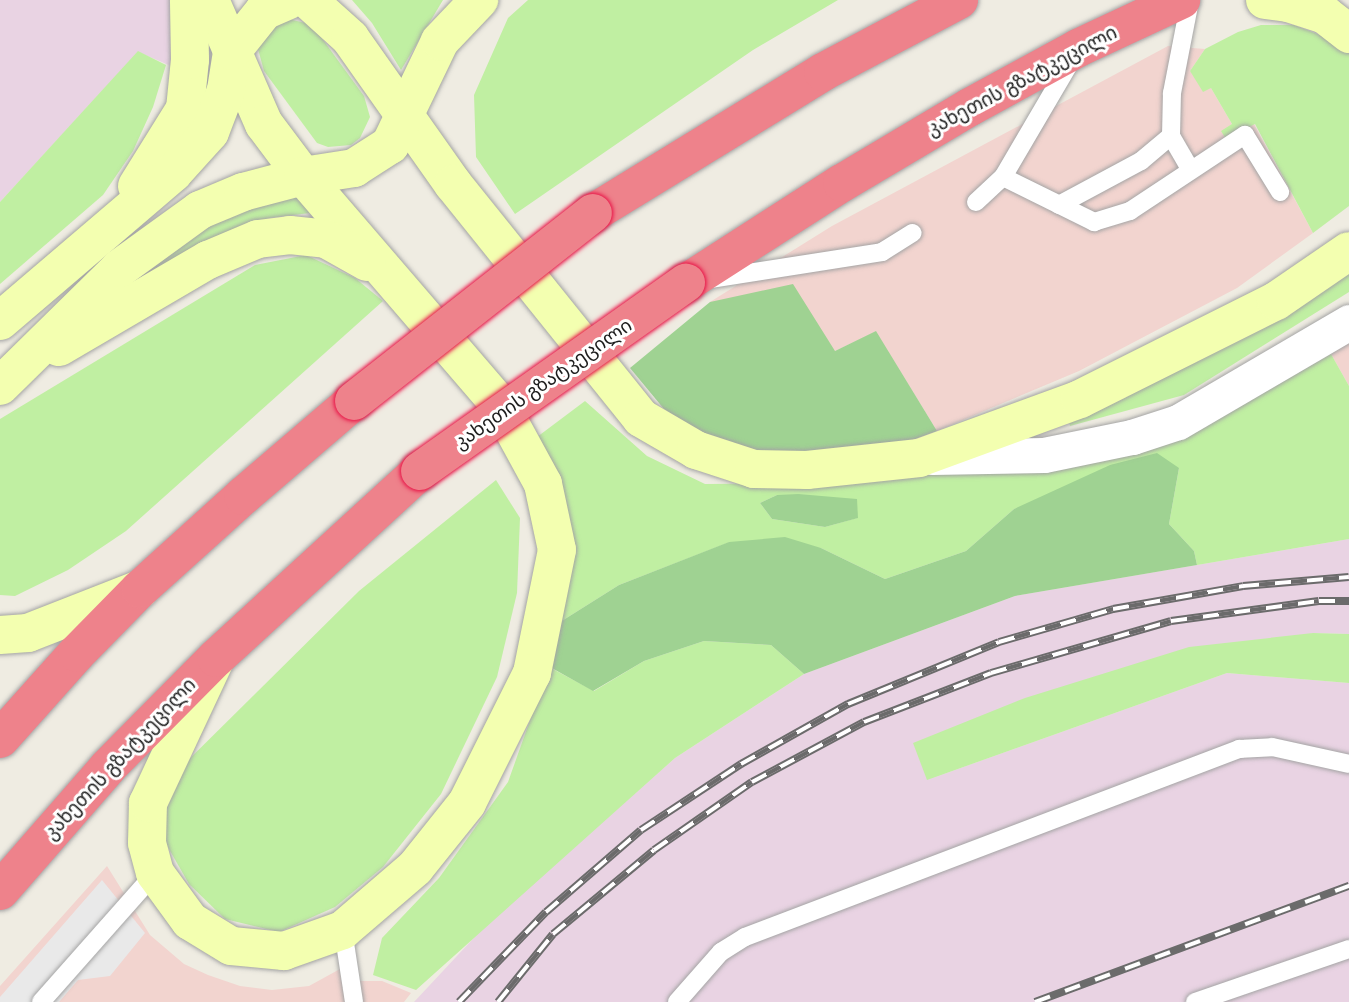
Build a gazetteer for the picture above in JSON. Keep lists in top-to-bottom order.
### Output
{
  "streets": {
    "highway": ["კახეთის გზატკეცილი"]
  }
}
